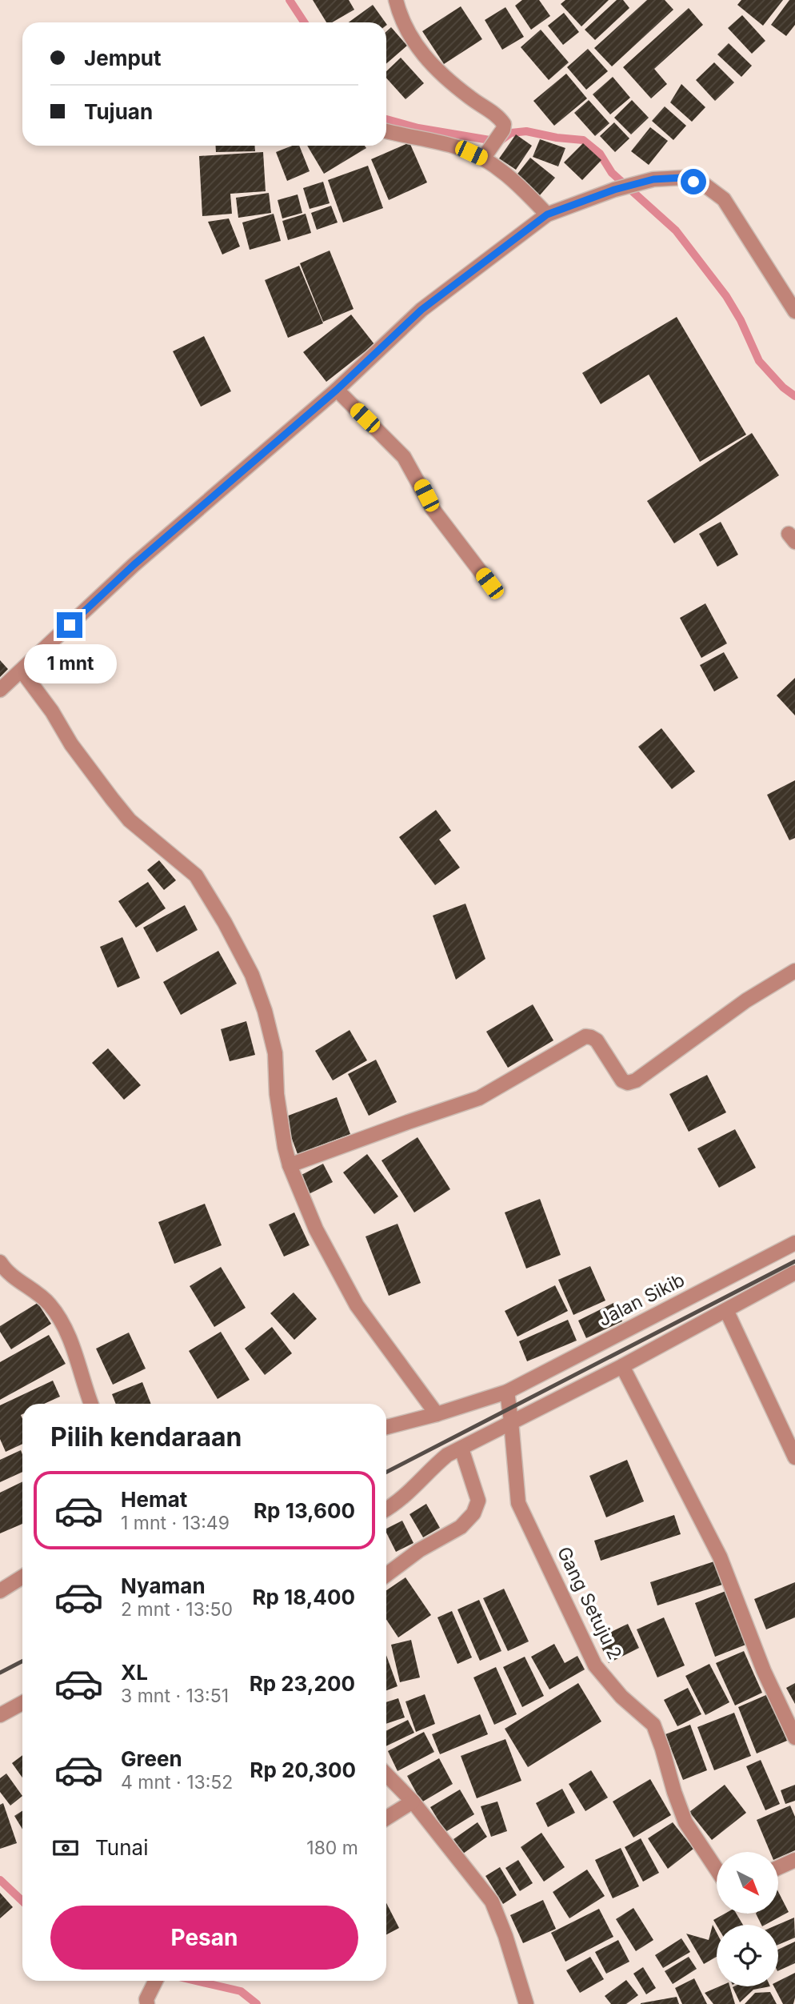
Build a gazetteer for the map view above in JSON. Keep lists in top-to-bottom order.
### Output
{
  "streets": {
    "street": ["Jalan Sikib", "Gang Setuju 2"]
  },
  "crossings": [
    ["Jalan Sikib", "Gang Setuju 2"]
  ],
  "north": "bottom right",
  "page": {
    "banner": ["Jemput", "Tujuan"],
    "bubble": "1 mnt",
    "heading": "Pilih kendaraan",
    "list": [
      {
        "name": "Hemat",
        "note": "1 mnt · 13:49",
        "value": "Rp 13,600"
      },
      {
        "name": "Nyaman",
        "note": "2 mnt · 13:50",
        "value": "Rp 18,400"
      },
      {
        "name": "XL",
        "note": "3 mnt · 13:51",
        "value": "Rp 23,200"
      },
      {
        "name": "Green",
        "note": "4 mnt · 13:52",
        "value": "Rp 20,300"
      }
    ],
    "pay": ["Tunai", "180 m"],
    "buttons": "Pesan"
  }
}
